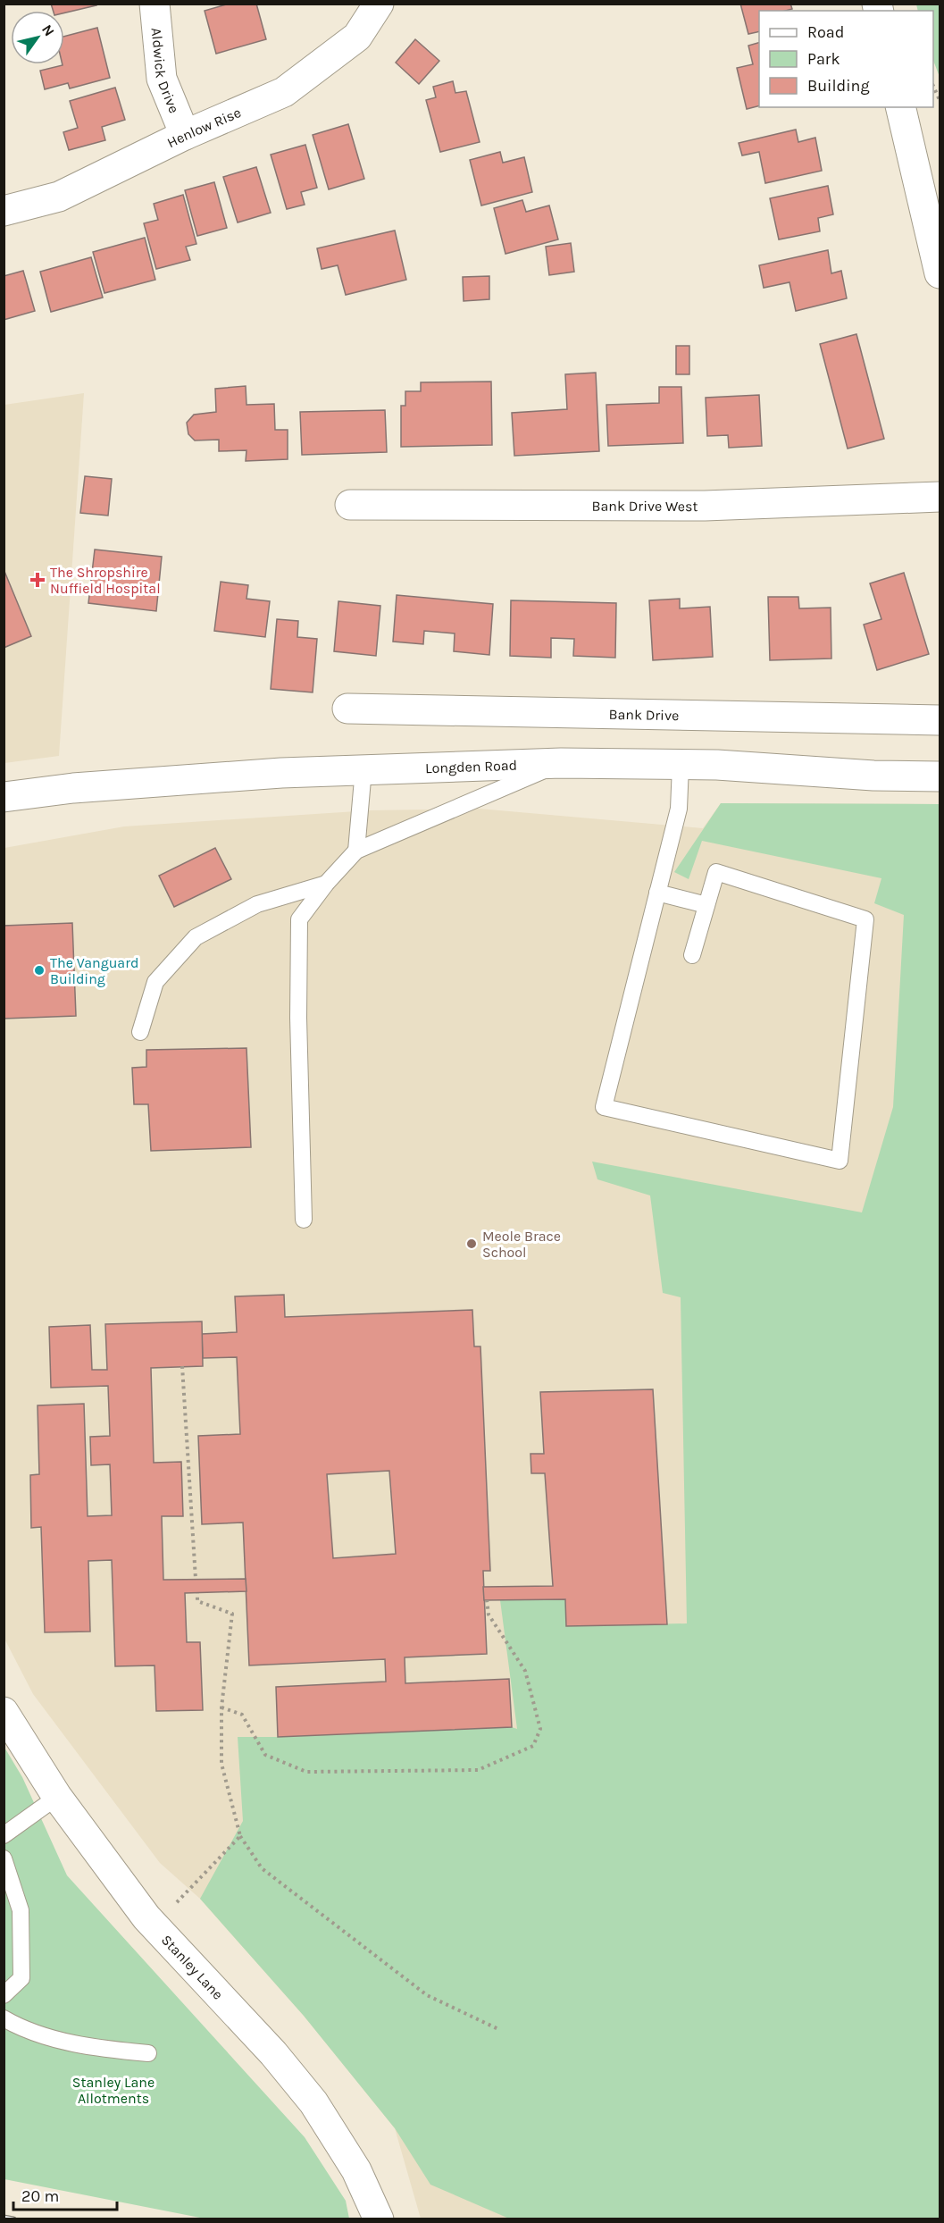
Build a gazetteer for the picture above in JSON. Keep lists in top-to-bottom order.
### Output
{
  "streets": {
    "street": [
      "Aldwick Drive",
      "Henlow Rise",
      "Bank Drive West",
      "Bank Drive",
      "Longden Road",
      "Stanley Lane"
    ]
  },
  "crossings": [
    ["Aldwick Drive", "Henlow Rise"]
  ],
  "parks": ["Stanley Lane Allotments"],
  "places": {
    "health": ["The Shropshire Nuffield Hospital"],
    "other": ["The Vanguard Building", "Meole Brace School"]
  },
  "legend": ["Road", "Park", "Building"],
  "scale_bar": "20 m",
  "north": "top right"
}
